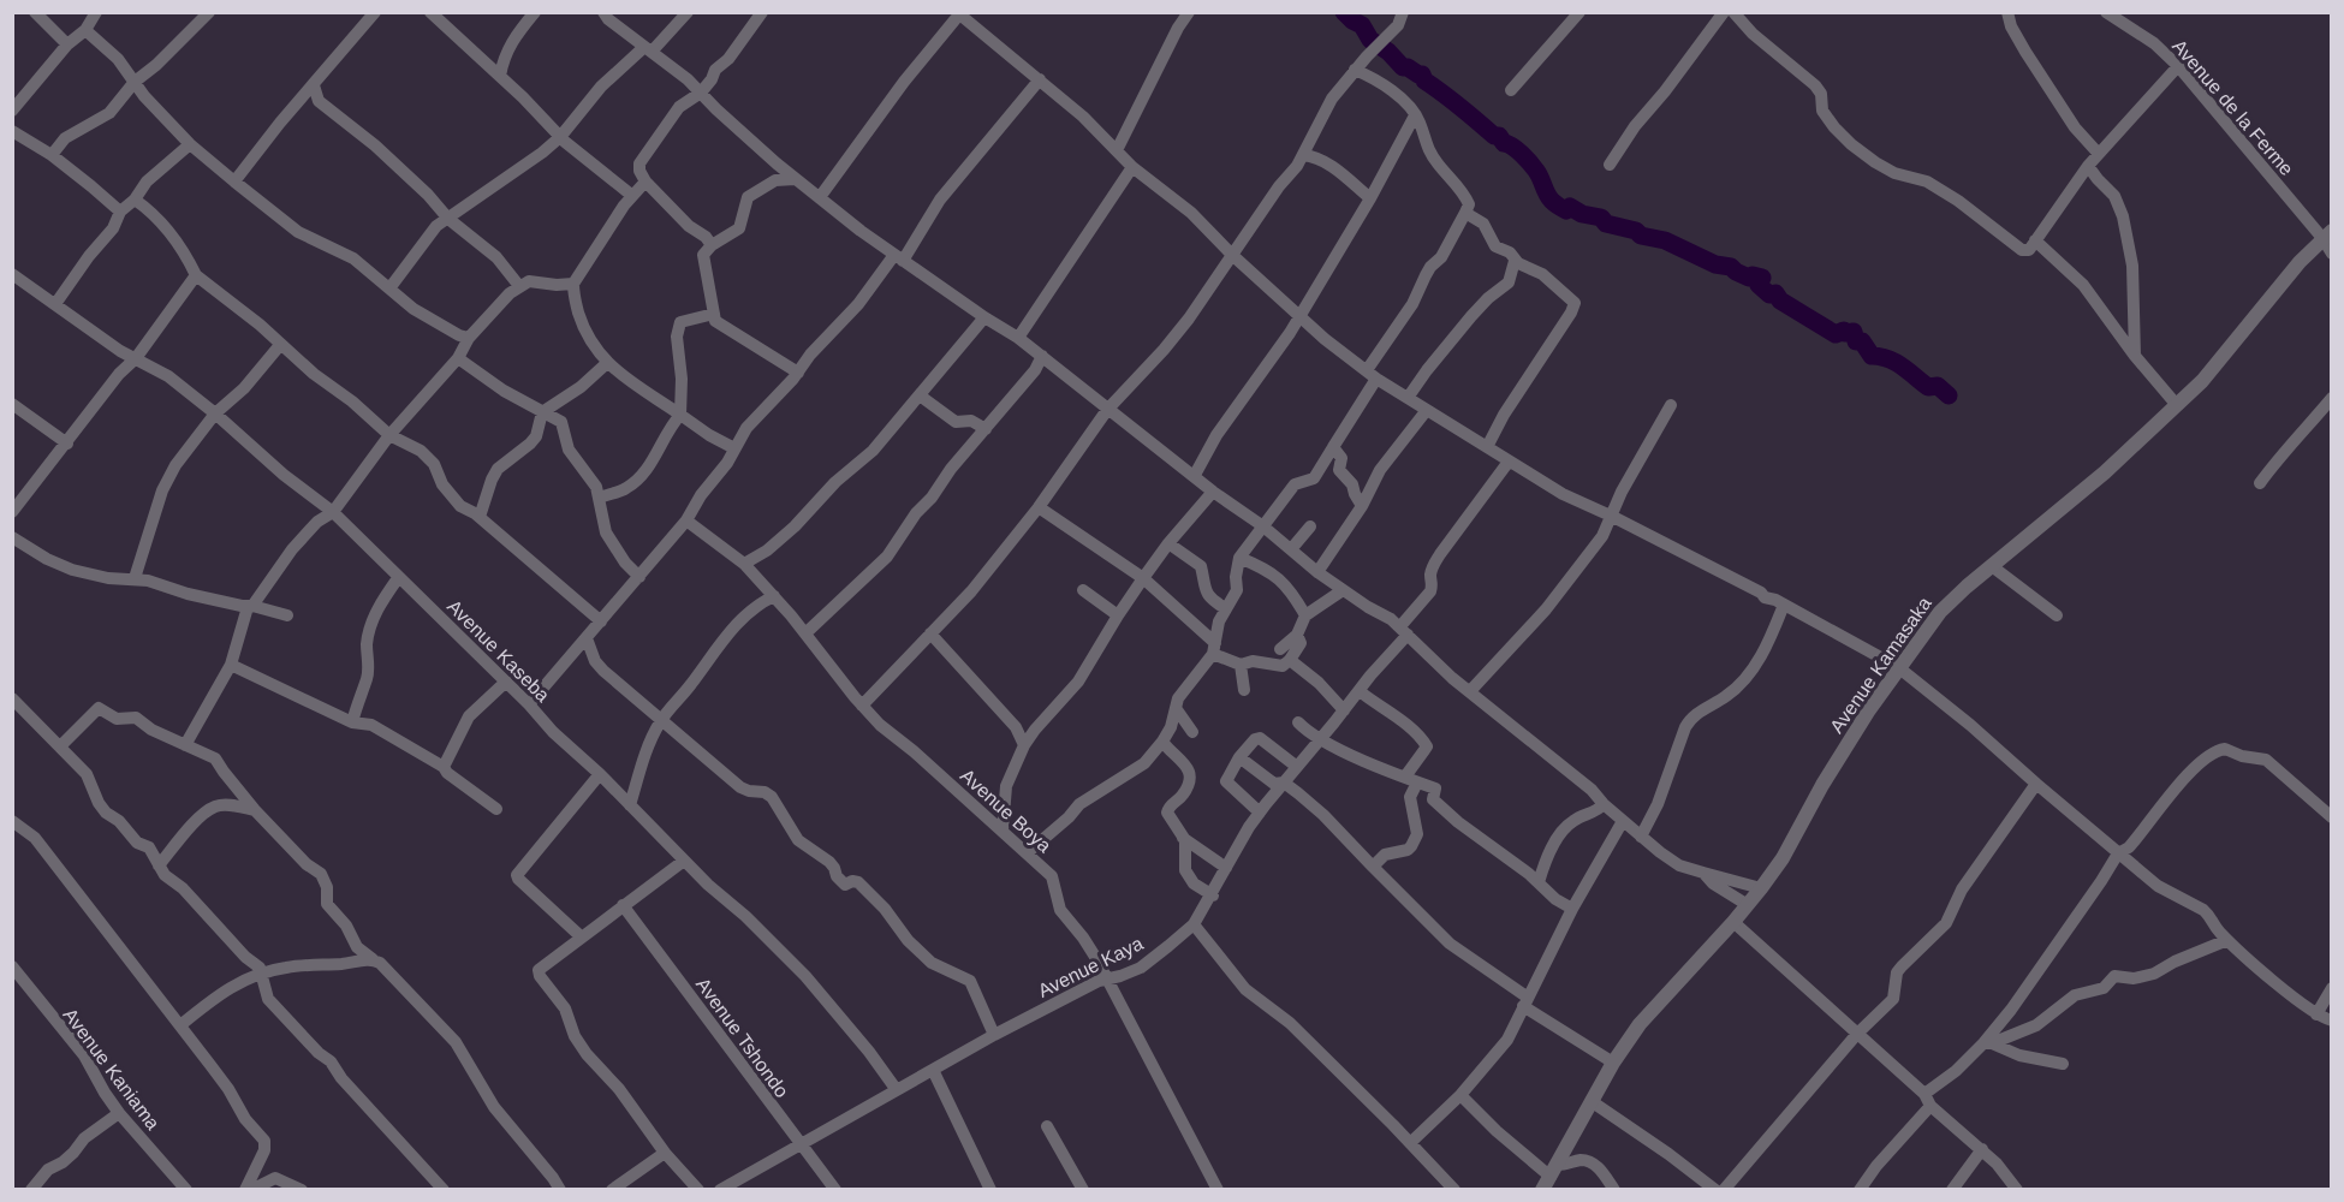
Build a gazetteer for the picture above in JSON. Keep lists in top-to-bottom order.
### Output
{
  "streets": {
    "street": [
      "Avenue de la Ferme",
      "Avenue Kaseba",
      "Avenue Kamasaka",
      "Avenue Boya",
      "Avenue Kaya",
      "Avenue Tshondo",
      "Avenue Kaniama"
    ]
  },
  "crossings": [
    ["Avenue de la Ferme", "Avenue Kamasaka"],
    ["Avenue Kaseba", "Avenue Kaya"],
    ["Avenue Boya", "Avenue Kaya"],
    ["Avenue Kaya", "Avenue Tshondo"]
  ]
}
